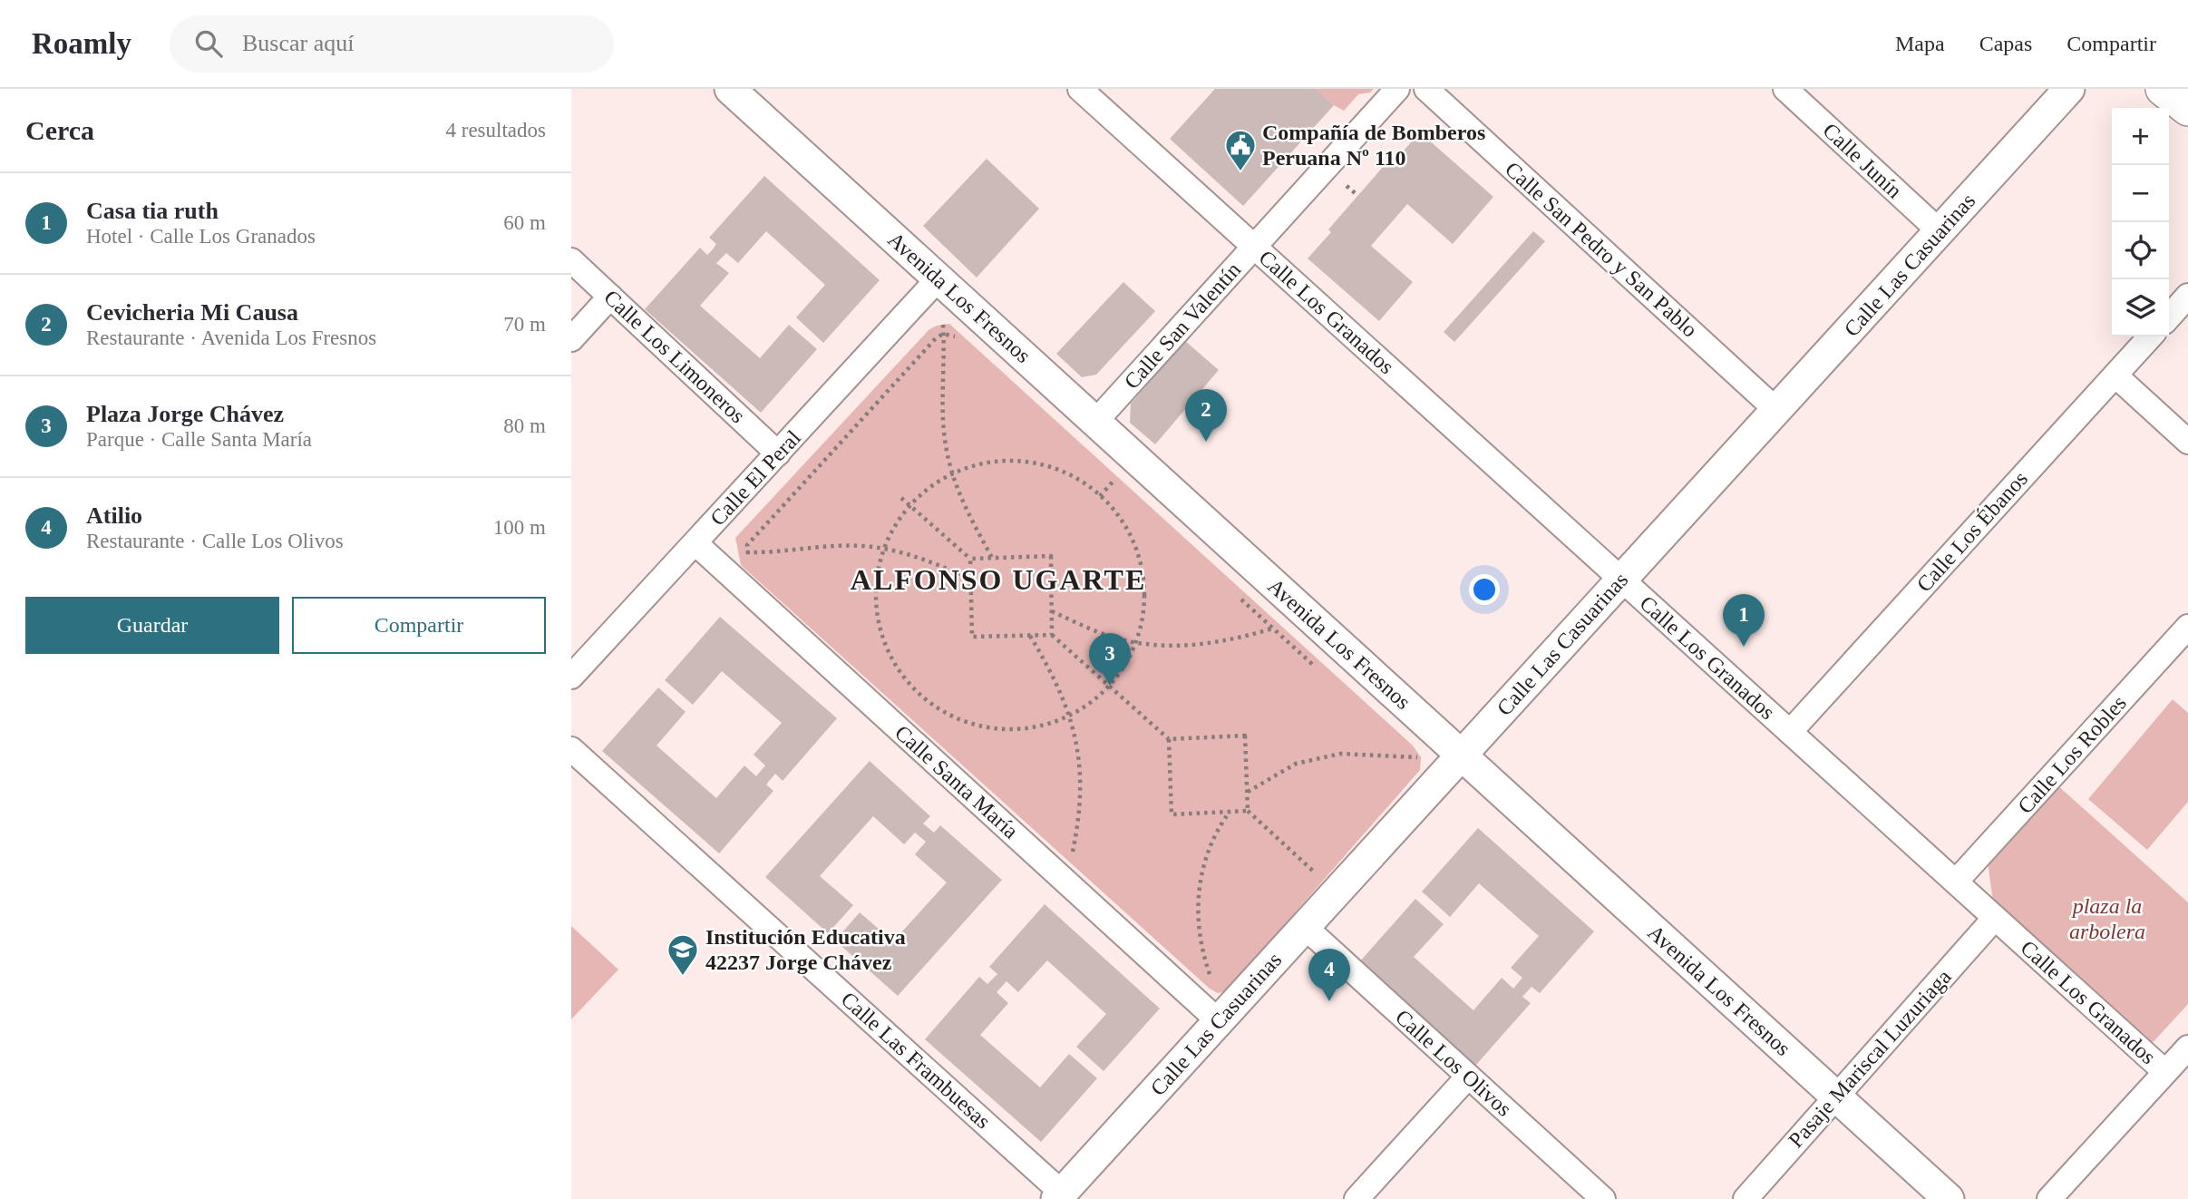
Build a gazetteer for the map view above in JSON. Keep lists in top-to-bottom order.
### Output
{
  "streets": {
    "street": [
      "Calle Junín",
      "Calle San Pedro y San Pablo",
      "Calle Las Casuarinas",
      "Avenida Los Fresnos",
      "Calle Los Granados",
      "Calle San Valentín",
      "Calle Los Limoneros",
      "Calle El Peral",
      "Calle Los Ébanos",
      "Calle Los Robles",
      "Calle Santa María",
      "Pasaje Mariscal Luzuriaga",
      "Calle Las Frambuesas",
      "Calle Los Olivos"
    ]
  },
  "crossings": [
    ["Calle Junín", "Calle Las Casuarinas"],
    ["Calle San Pedro y San Pablo", "Calle Las Casuarinas"],
    ["Calle Las Casuarinas", "Avenida Los Fresnos"],
    ["Calle Las Casuarinas", "Calle Los Granados"],
    ["Calle Las Casuarinas", "Calle Santa María"],
    ["Calle Las Casuarinas", "Calle Las Frambuesas"],
    ["Calle Las Casuarinas", "Calle Los Olivos"],
    ["Avenida Los Fresnos", "Calle San Valentín"],
    ["Avenida Los Fresnos", "Calle El Peral"],
    ["Avenida Los Fresnos", "Pasaje Mariscal Luzuriaga"],
    ["Calle Los Granados", "Calle San Valentín"],
    ["Calle Los Granados", "Calle Los Ébanos"],
    ["Calle Los Granados", "Calle Los Robles"],
    ["Calle Los Granados", "Pasaje Mariscal Luzuriaga"],
    ["Calle Los Limoneros", "Calle El Peral"],
    ["Calle El Peral", "Calle Santa María"]
  ],
  "districts": ["ALFONSO UGARTE"],
  "parks": ["plaza la arbolera"],
  "places": {
    "public building": ["Compañía de Bomberos Peruana Nº 110"],
    "school or university": ["Institución Educativa 42237 Jorge Chávez"]
  },
  "page": {
    "header": "Roamly",
    "search": "Buscar aquí",
    "nav": ["Mapa", "Capas", "Compartir"],
    "heading": ["Cerca", "4 resultados"],
    "map_buttons": ["+", "−"],
    "list": [
      {
        "mark": "1",
        "name": "Casa tia ruth",
        "note": "Hotel · Calle Los Granados",
        "value": "60 m"
      },
      {
        "mark": "2",
        "name": "Cevicheria Mi Causa",
        "note": "Restaurante · Avenida Los Fresnos",
        "value": "70 m"
      },
      {
        "mark": "3",
        "name": "Plaza Jorge Chávez",
        "note": "Parque · Calle Santa María",
        "value": "80 m"
      },
      {
        "mark": "4",
        "name": "Atilio",
        "note": "Restaurante · Calle Los Olivos",
        "value": "100 m"
      }
    ],
    "pins": [
      "2",
      "1",
      "3",
      "4"
    ],
    "buttons": ["Guardar", "Compartir"]
  }
}
